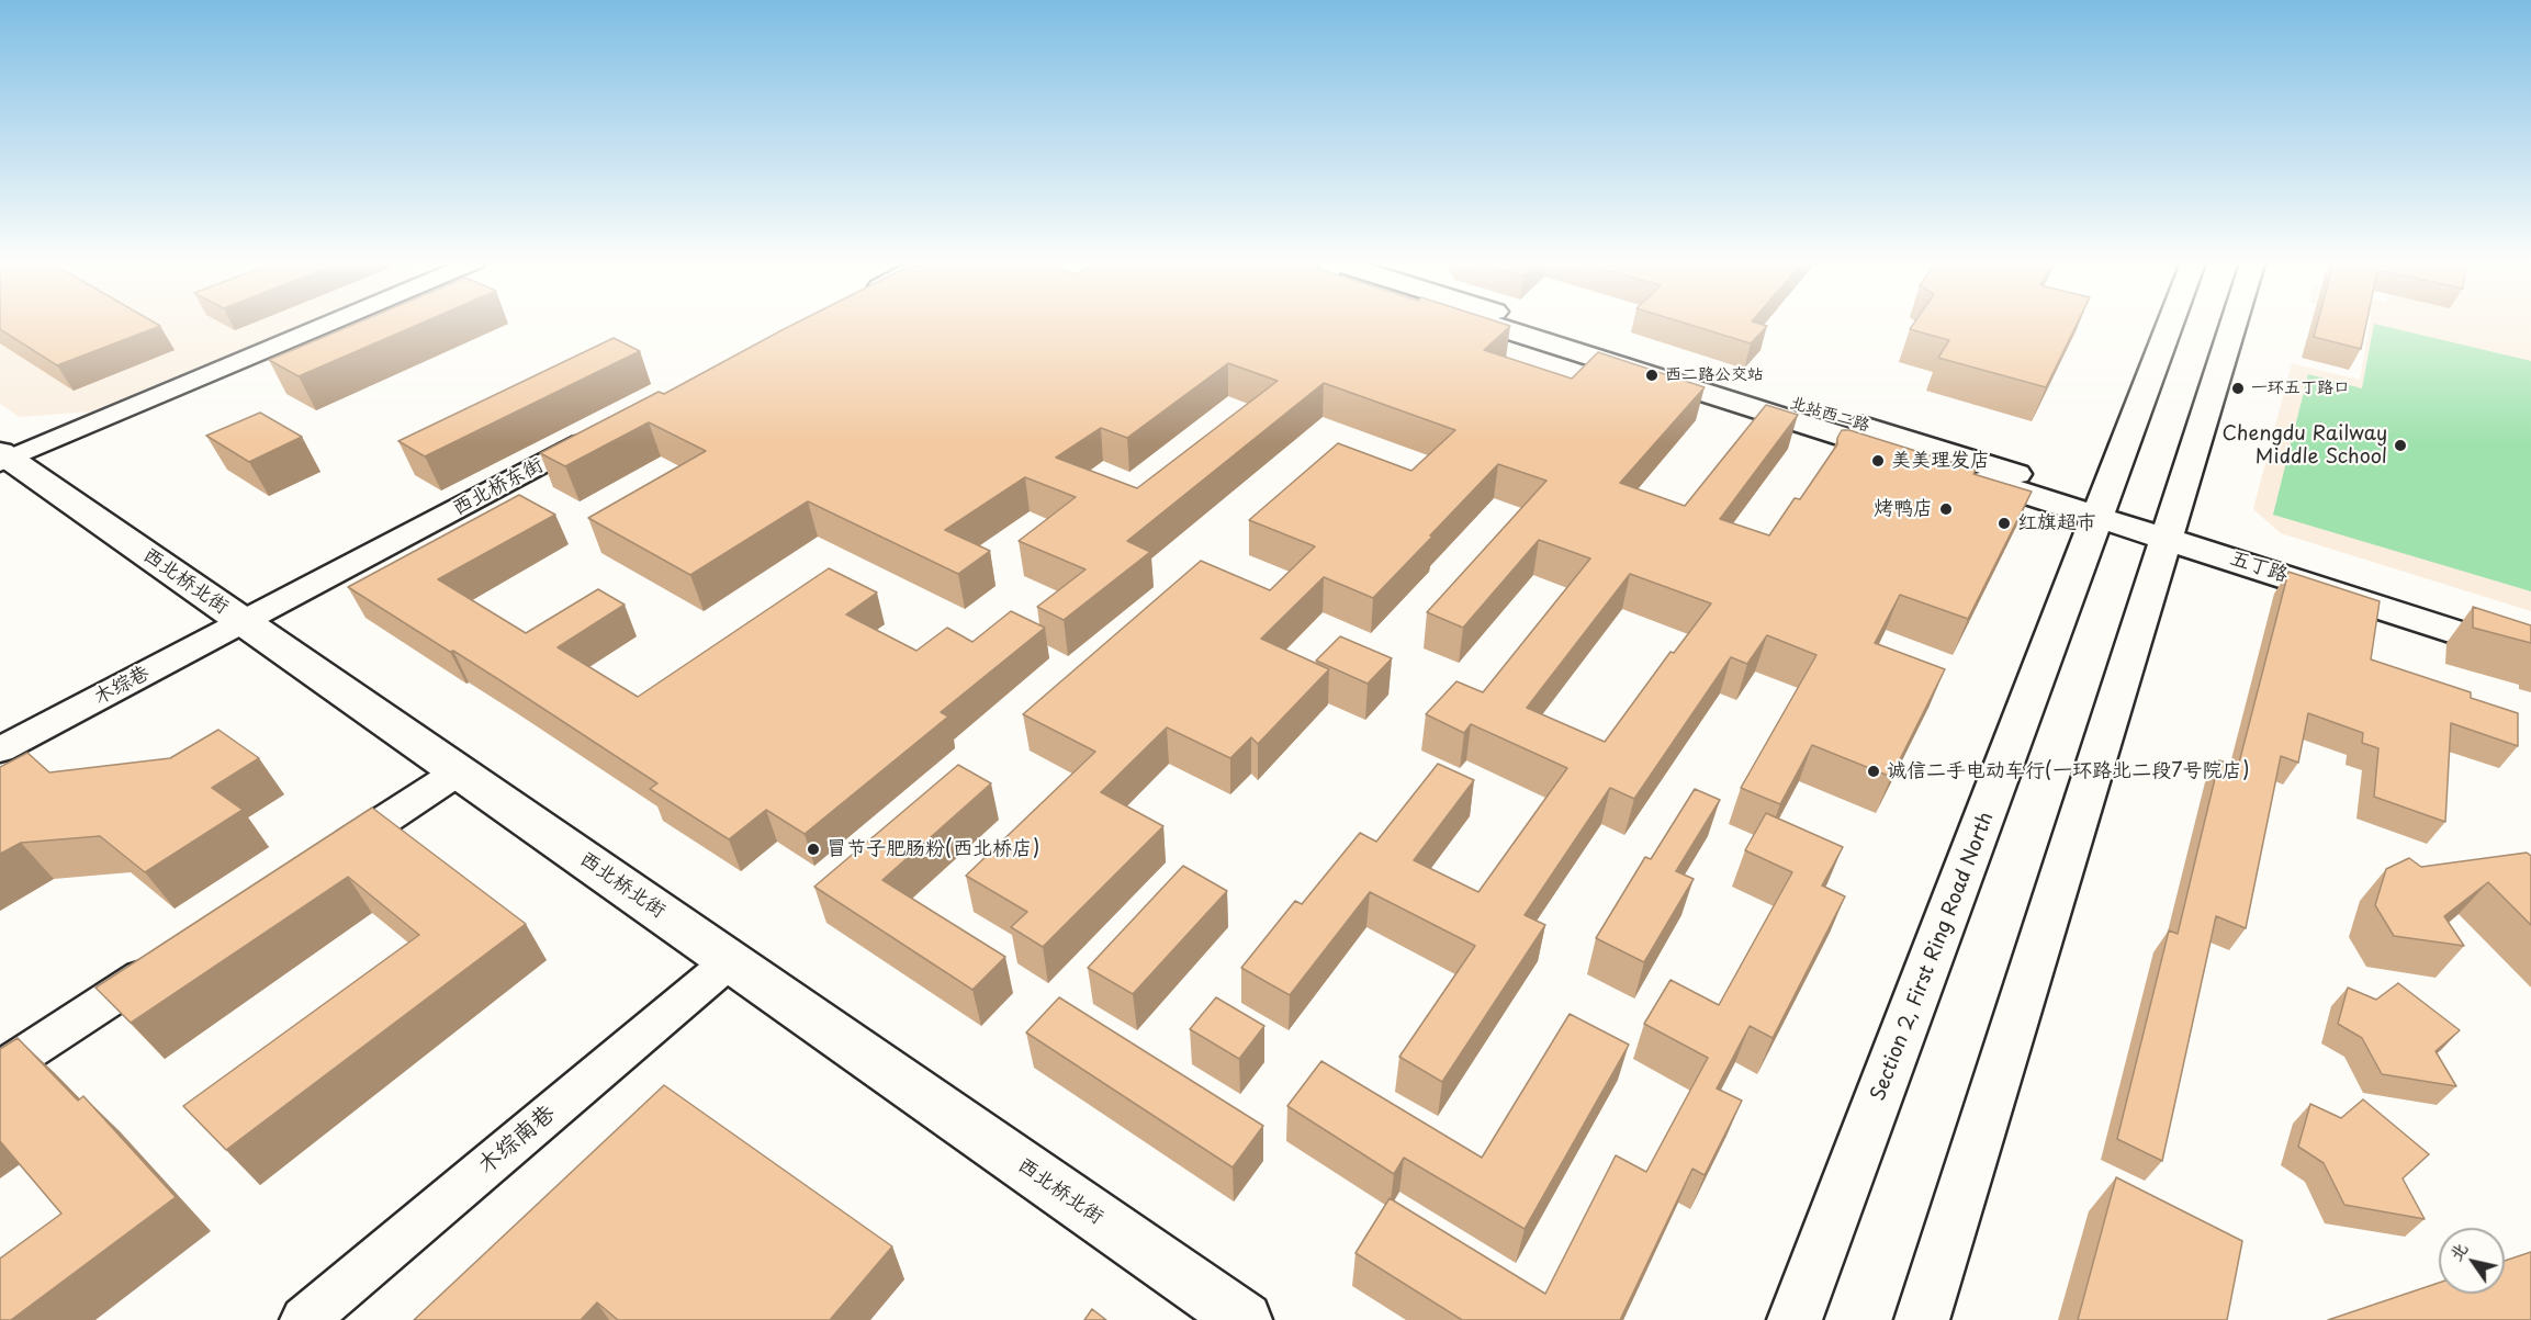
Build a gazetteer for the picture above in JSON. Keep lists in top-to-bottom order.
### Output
{
  "streets": {
    "main road": [
      "北站西二路",
      "五丁路",
      "西北桥北街",
      "Section 2, First Ring Road North"
    ],
    "street": ["西北桥东街", "木综巷", "木综南巷"]
  },
  "crossings": [
    ["北站西二路", "五丁路"],
    ["北站西二路", "Section 2, First Ring Road North"],
    ["西北桥东街", "西北桥北街"],
    ["西北桥东街", "木综巷"],
    ["五丁路", "Section 2, First Ring Road North"],
    ["西北桥北街", "木综巷"],
    ["西北桥北街", "木综南巷"]
  ],
  "places": [
    "西二路公交站",
    "一环五丁路口",
    "Chengdu Railway Middle School",
    "美美理发店",
    "烤鸭店",
    "红旗超市",
    "诚信二手电动车行(一环路北二段7号院店)",
    "冒节子肥肠粉(西北桥店)"
  ],
  "north": "top left"
}
